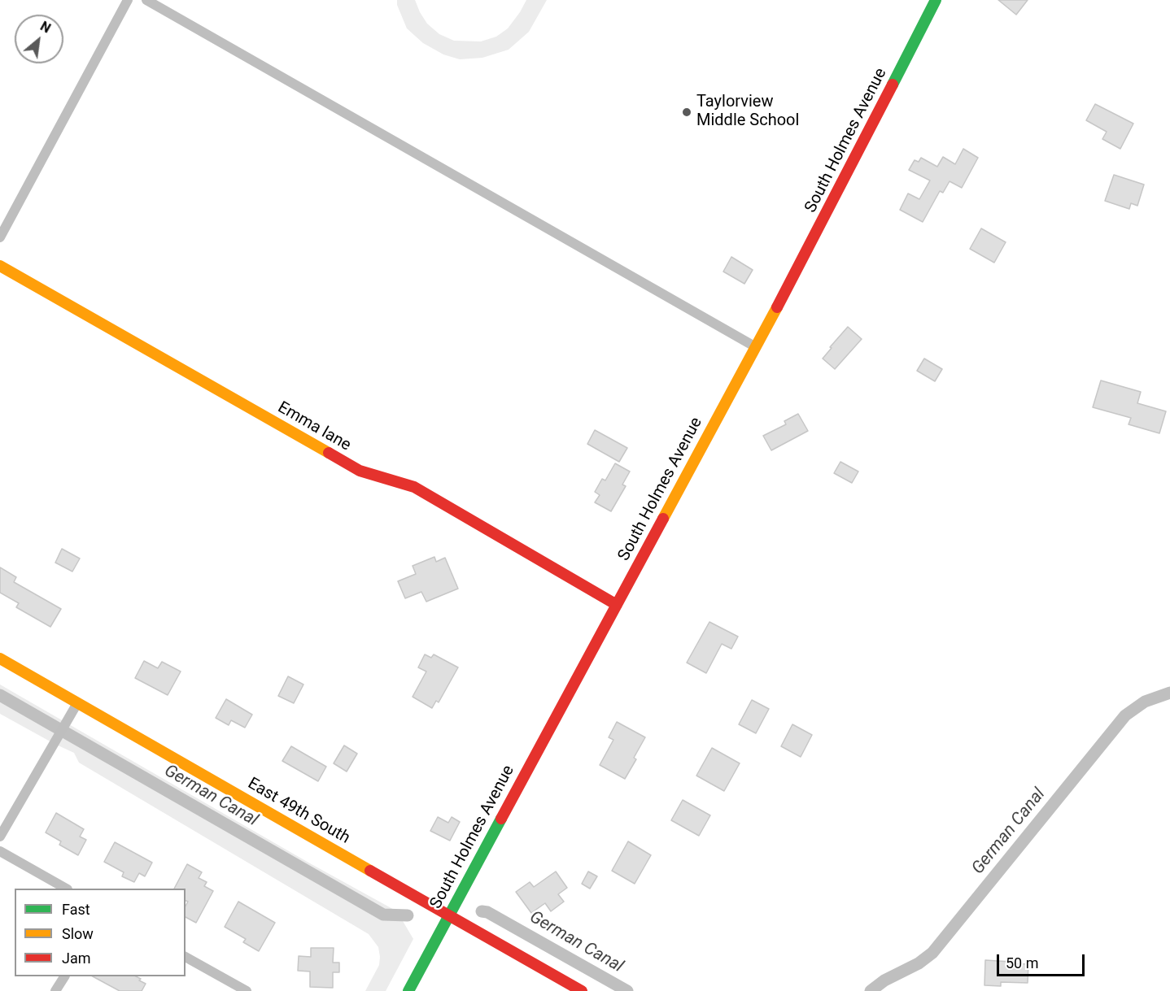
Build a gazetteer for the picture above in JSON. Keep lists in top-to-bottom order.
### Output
{
  "streets": {
    "street": ["South Holmes Avenue", "Emma lane", "East 49th South"]
  },
  "crossings": [
    ["South Holmes Avenue", "Emma lane"],
    ["South Holmes Avenue", "East 49th South"]
  ],
  "water": ["German Canal"],
  "places": ["Taylorview Middle School"],
  "legend": ["Fast", "Slow", "Jam"],
  "scale_bar": "50 m",
  "north": "top right"
}
